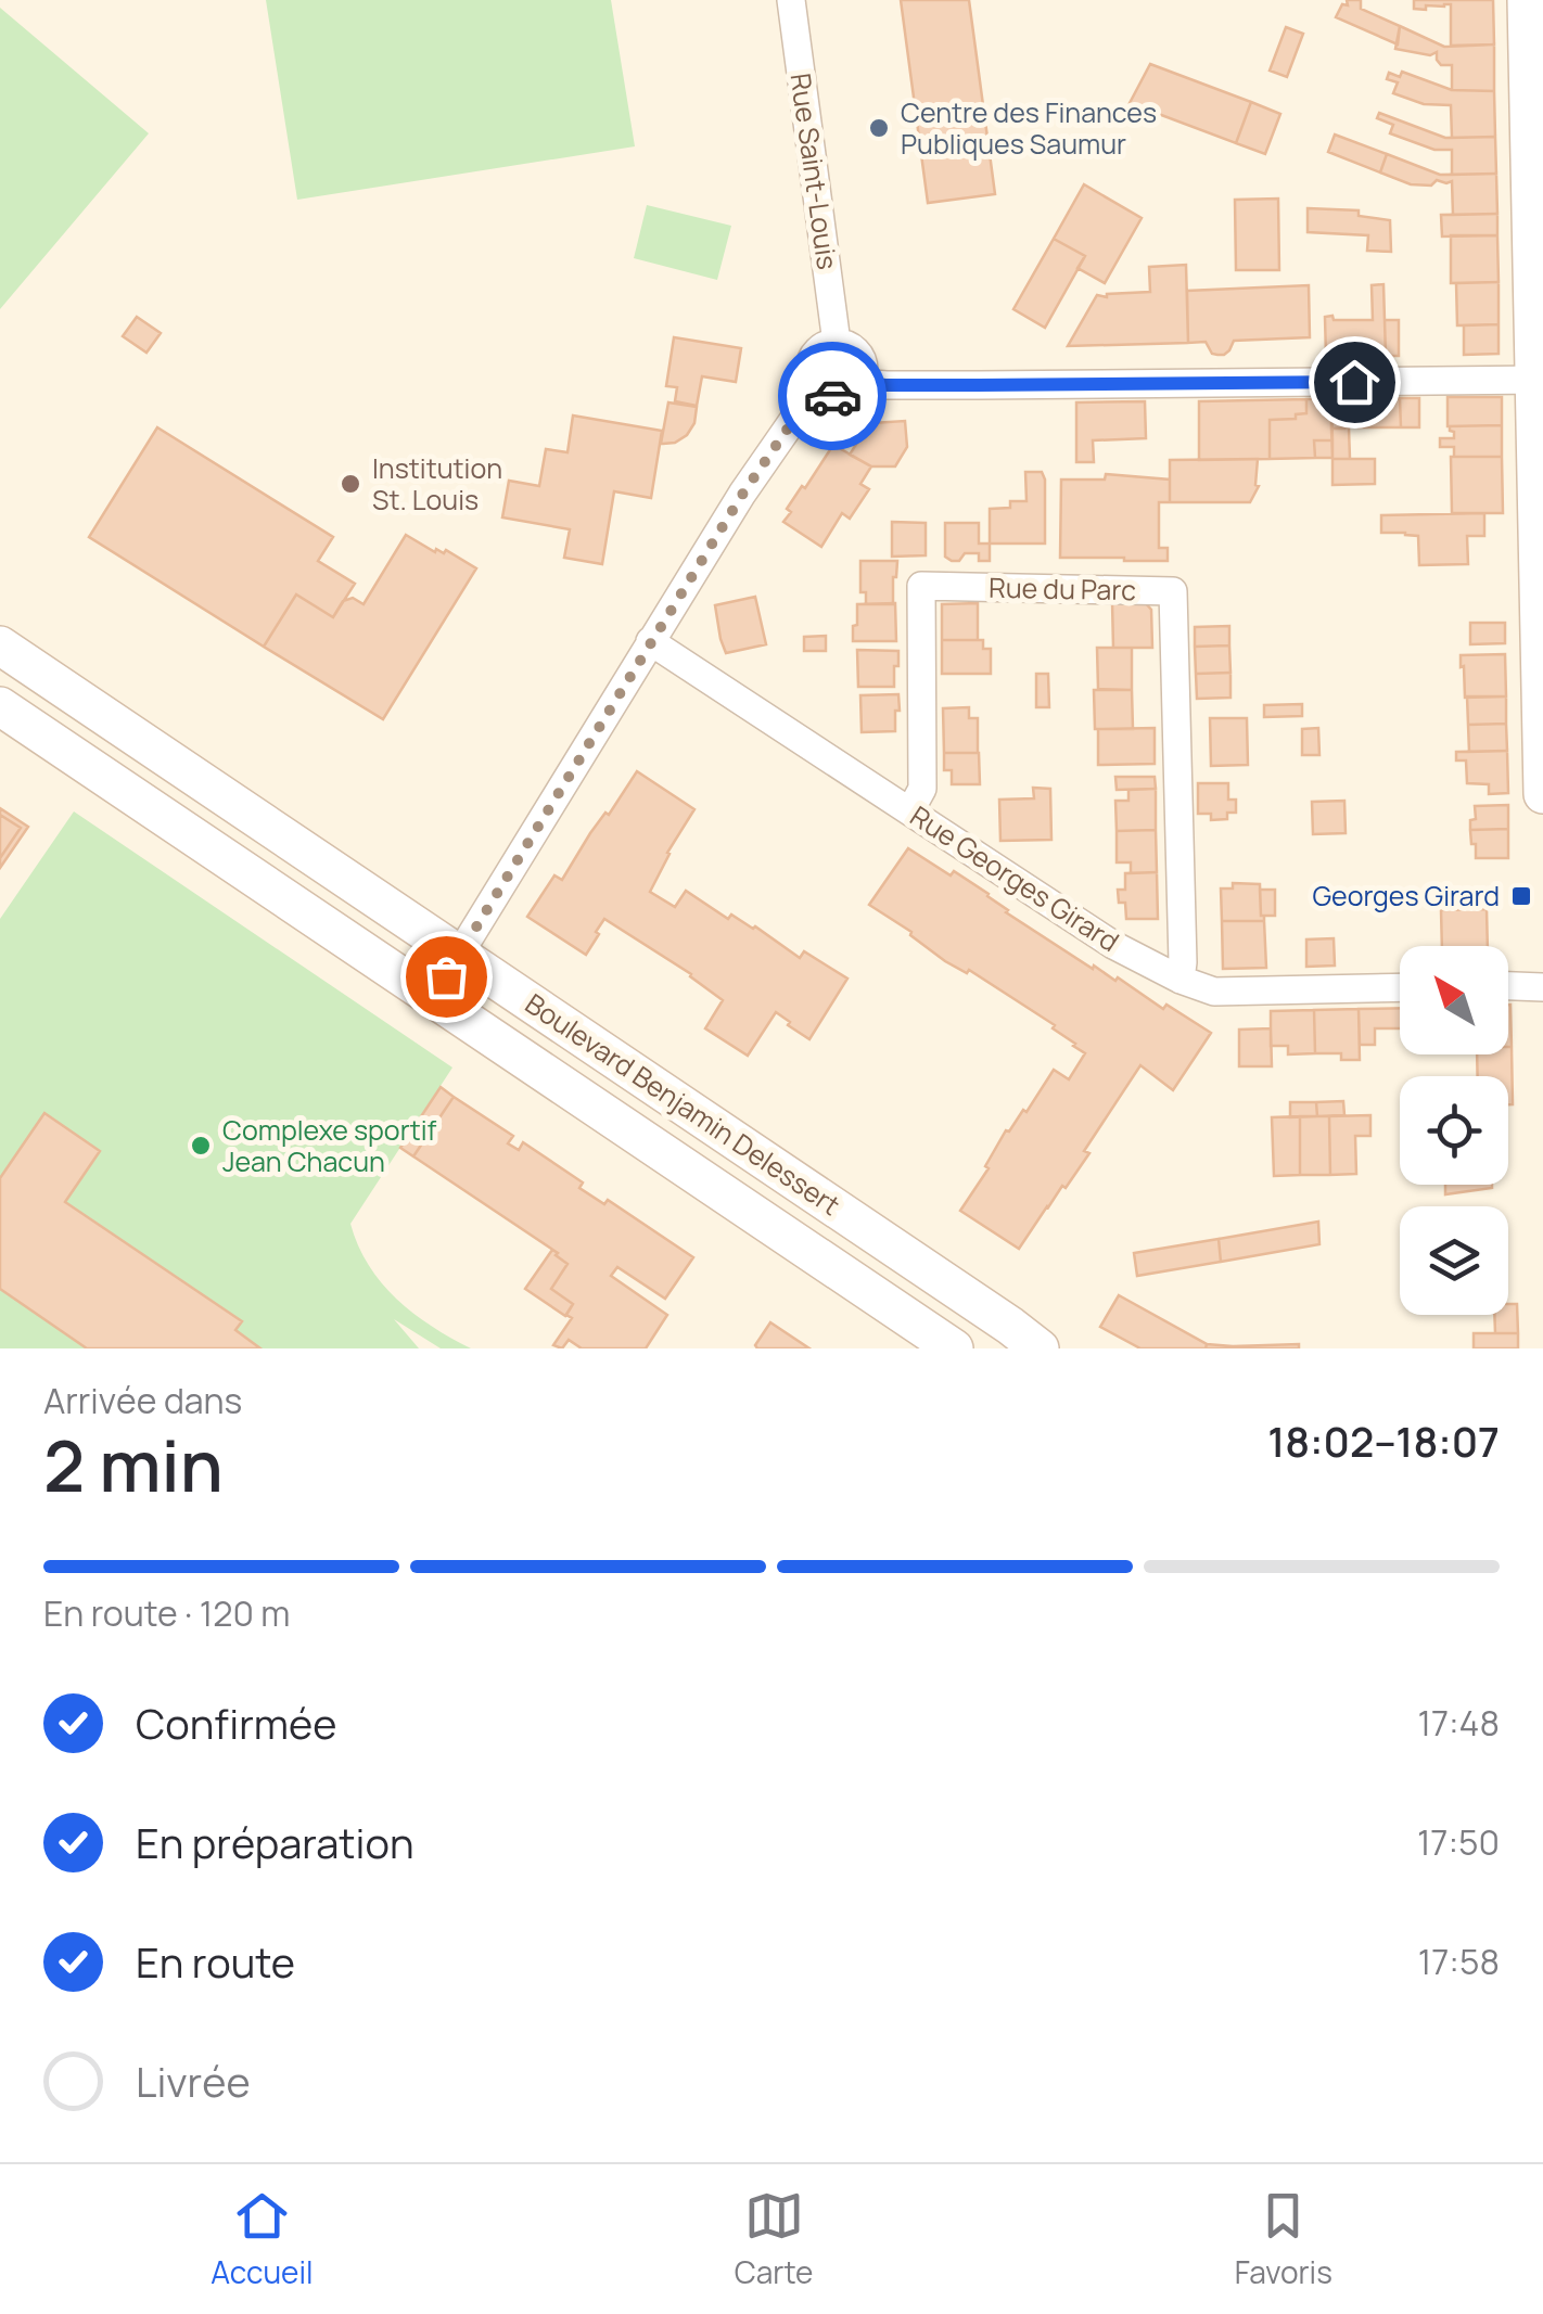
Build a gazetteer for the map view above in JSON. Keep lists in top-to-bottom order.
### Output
{
  "streets": {
    "main road": ["Boulevard Benjamin Delessert"],
    "street": ["Rue Saint-Louis", "Rue du Parc", "Rue Georges Girard"]
  },
  "crossings": [
    ["Rue du Parc", "Rue Georges Girard"]
  ],
  "places": {
    "other": ["Centre des Finances Publiques Saumur", "Institution St. Louis", "Complexe sportif Jean Chacun"],
    "transit": ["Georges Girard"]
  },
  "north": "top left",
  "page": {
    "heading": ["2 min", "Arrivée dans", "18:02–18:07"],
    "bar": "En route · 120 m",
    "list": [
      ["Confirmée", "17:48"],
      ["En préparation", "17:50"],
      ["En route", "17:58"],
      "Livrée"
    ],
    "tabs": ["Accueil", "Carte", "Favoris"]
  }
}
